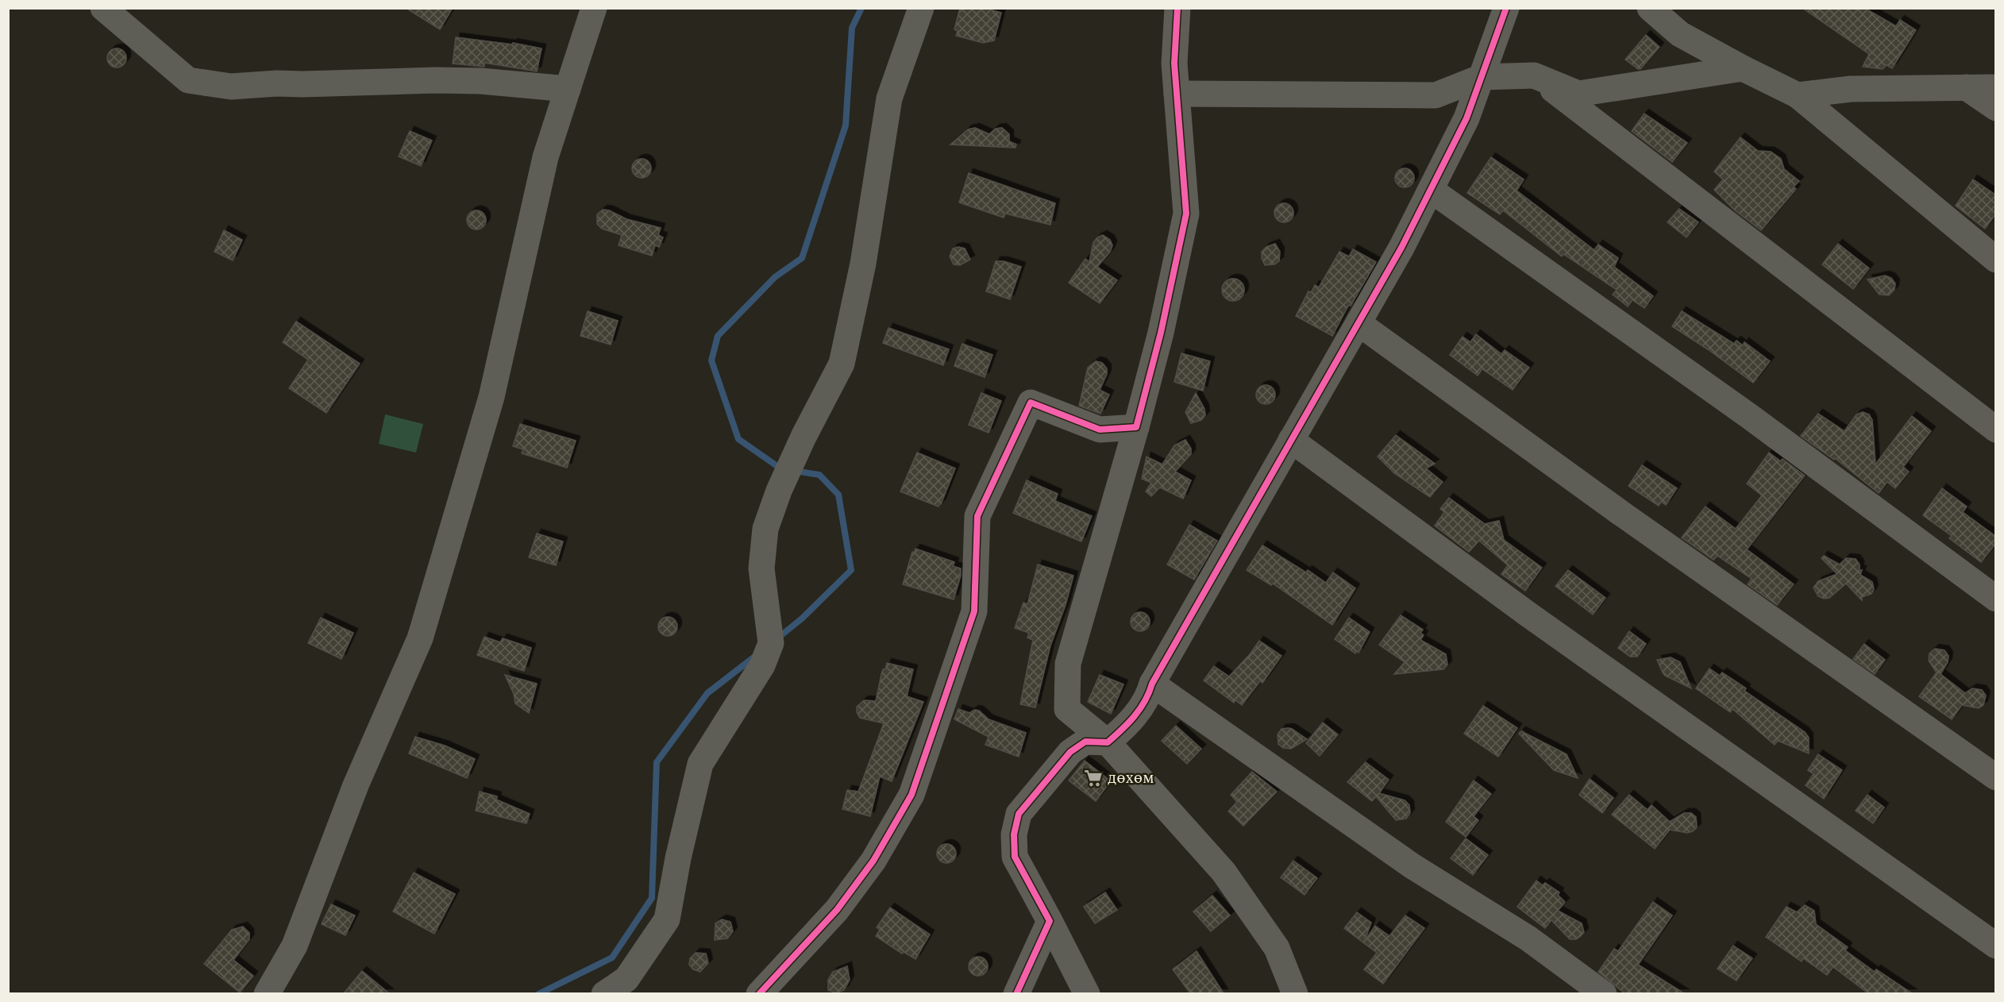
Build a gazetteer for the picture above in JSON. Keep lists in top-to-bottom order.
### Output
{
  "places": {
    "supermarket": ["дөхөм"]
  }
}
